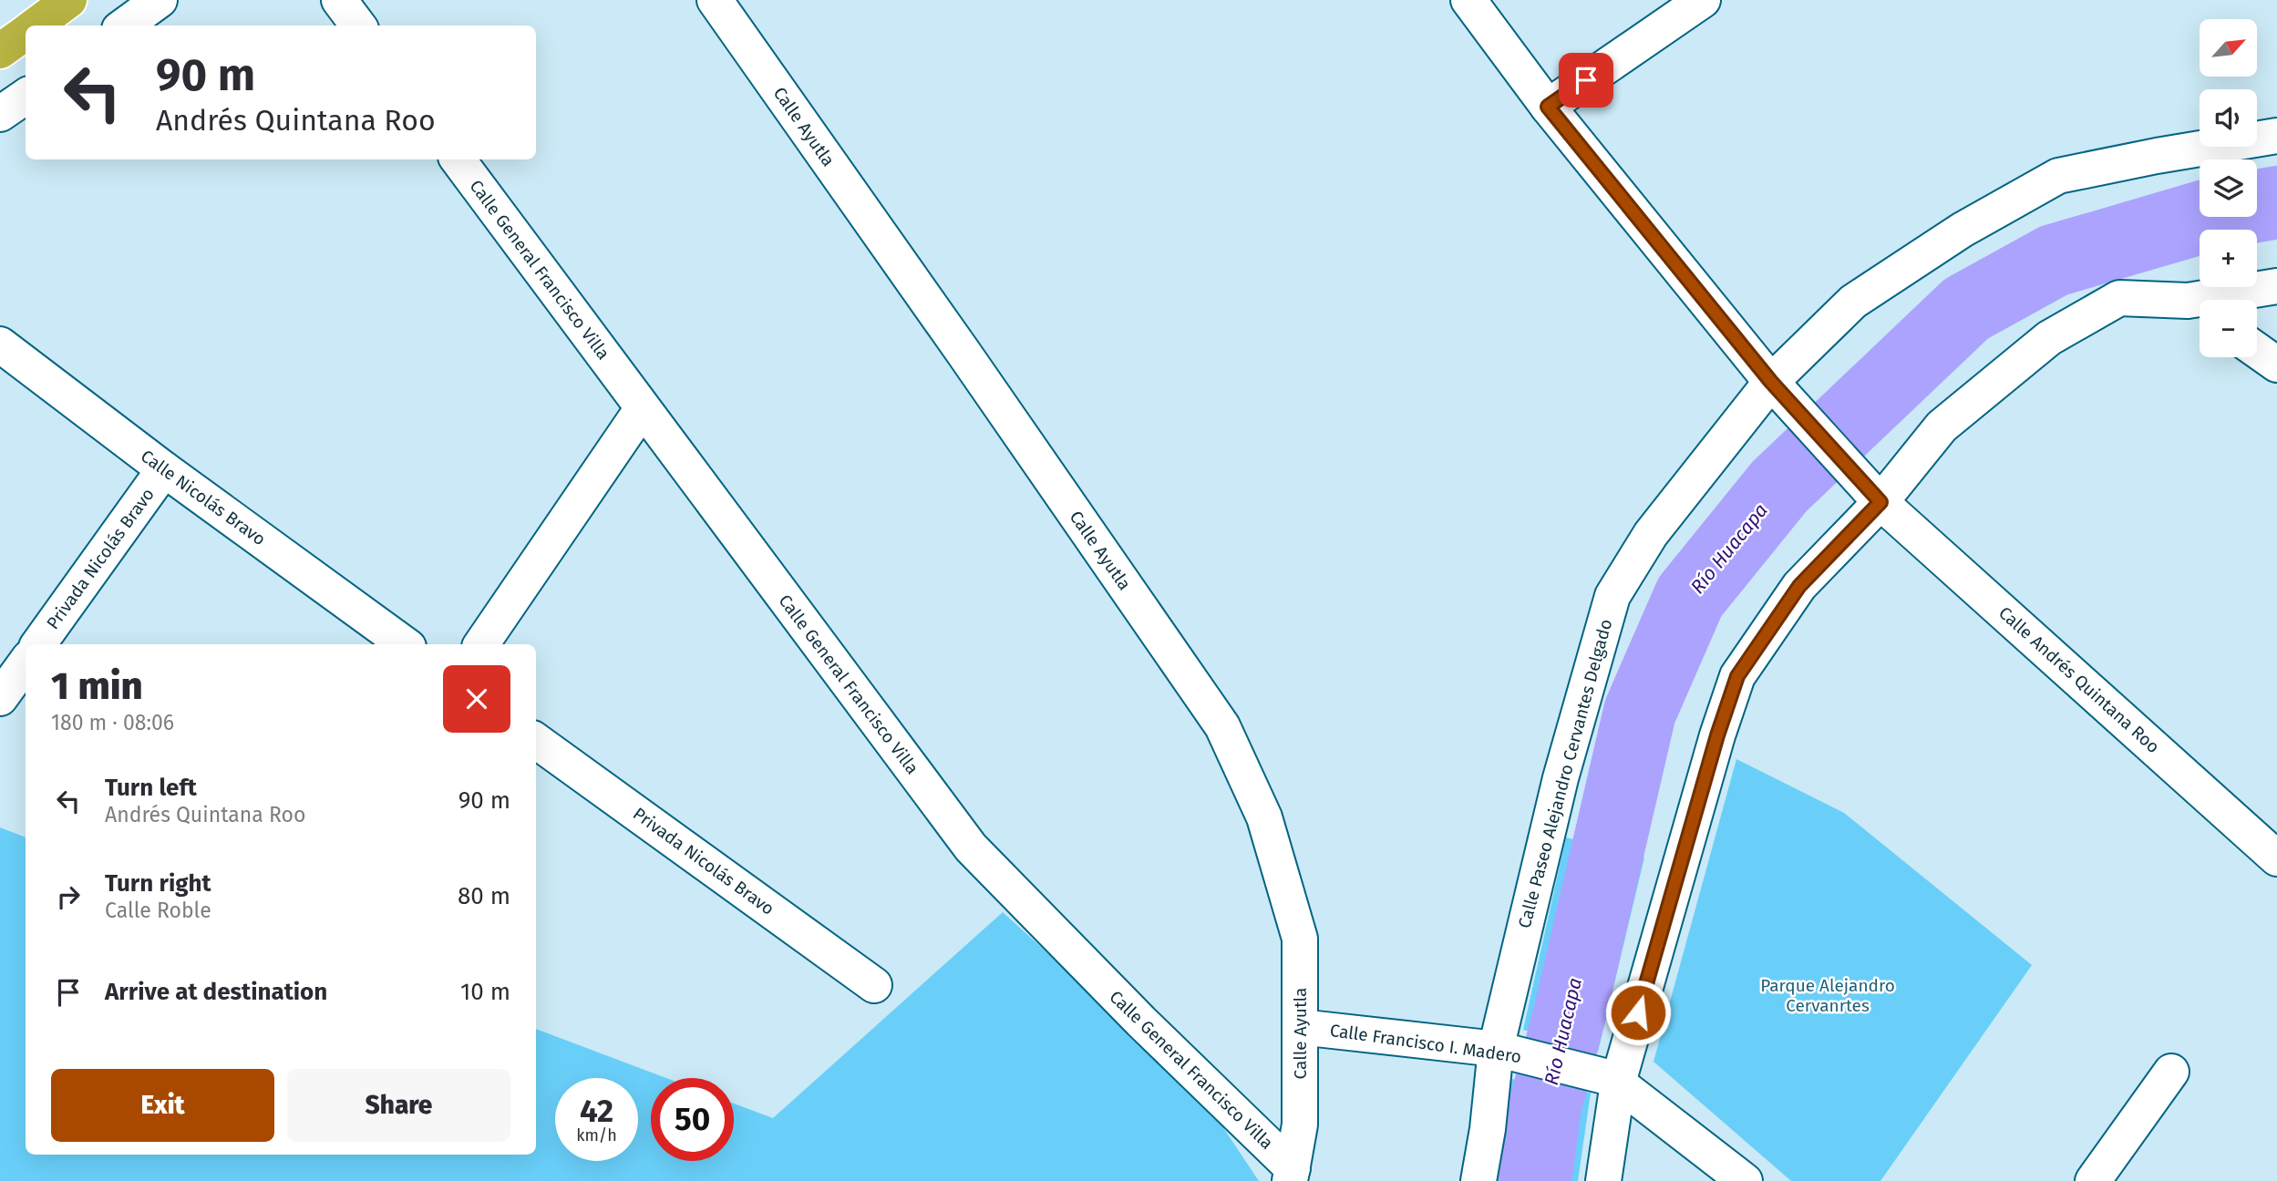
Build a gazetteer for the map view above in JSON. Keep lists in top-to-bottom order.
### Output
{
  "streets": {
    "street": [
      "Calle Ayutla",
      "Calle General Francisco Villa",
      "Calle Nicolás Bravo",
      "Privada Nicolás Bravo",
      "Calle Andrés Quintana Roo",
      "Calle Paseo Alejandro Cervantes Delgado",
      "Calle Francisco I. Madero"
    ]
  },
  "crossings": [
    ["Calle Ayutla", "Calle General Francisco Villa"],
    ["Calle Ayutla", "Calle Francisco I. Madero"],
    ["Calle Nicolás Bravo", "Privada Nicolás Bravo"],
    ["Calle Andrés Quintana Roo", "Calle Paseo Alejandro Cervantes Delgado"],
    ["Calle Paseo Alejandro Cervantes Delgado", "Calle Francisco I. Madero"]
  ],
  "water": ["Río Huacapa"],
  "parks": ["Parque Alejandro Cervanrtes"],
  "north": "top right",
  "page": {
    "map_buttons": ["+", "−"],
    "turn": ["90 m", "Andrés Quintana Roo"],
    "heading": ["1 min", "180 m · 08:06"],
    "list": [
      {
        "name": "Turn left",
        "note": "Andrés Quintana Roo",
        "value": "90 m"
      },
      {
        "name": "Turn right",
        "note": "Calle Roble",
        "value": "80 m"
      },
      {
        "name": "Arrive at destination",
        "value": "10 m"
      }
    ],
    "buttons": ["Exit", "Share"],
    "speed": "42 km/h",
    "limit": "50"
  }
}
